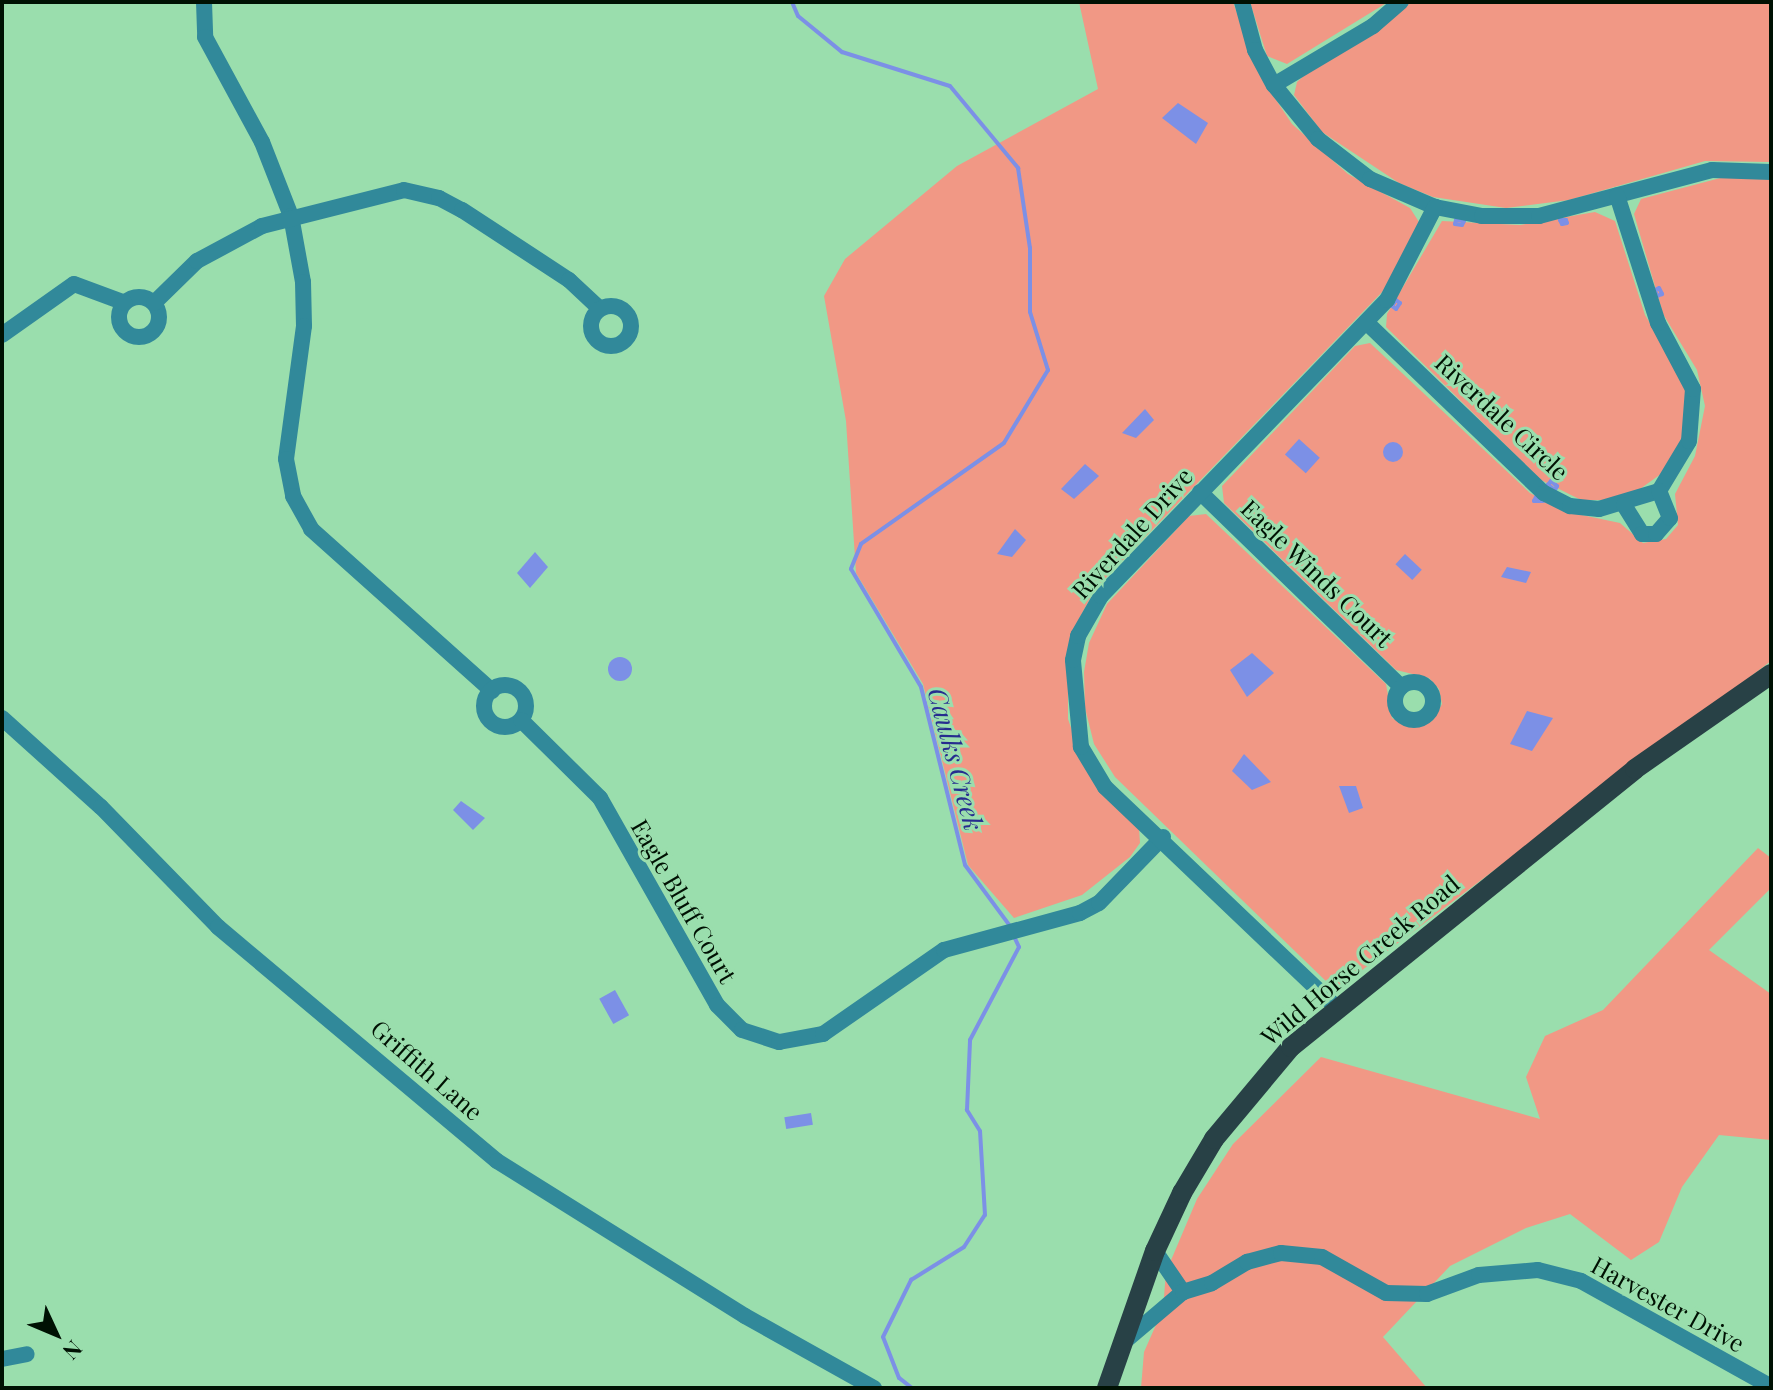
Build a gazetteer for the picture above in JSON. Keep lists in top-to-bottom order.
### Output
{
  "streets": {
    "main road": ["Wild Horse Creek Road"],
    "street": [
      "Riverdale Circle",
      "Riverdale Drive",
      "Eagle Winds Court",
      "Eagle Bluff Court",
      "Griffith Lane",
      "Harvester Drive"
    ]
  },
  "crossings": [
    ["Riverdale Circle", "Riverdale Drive"],
    ["Riverdale Drive", "Eagle Winds Court"],
    ["Riverdale Drive", "Eagle Bluff Court"],
    ["Riverdale Drive", "Wild Horse Creek Road"],
    ["Wild Horse Creek Road", "Harvester Drive"]
  ],
  "water": ["Caulks Creek"],
  "north": "bottom right"
}
